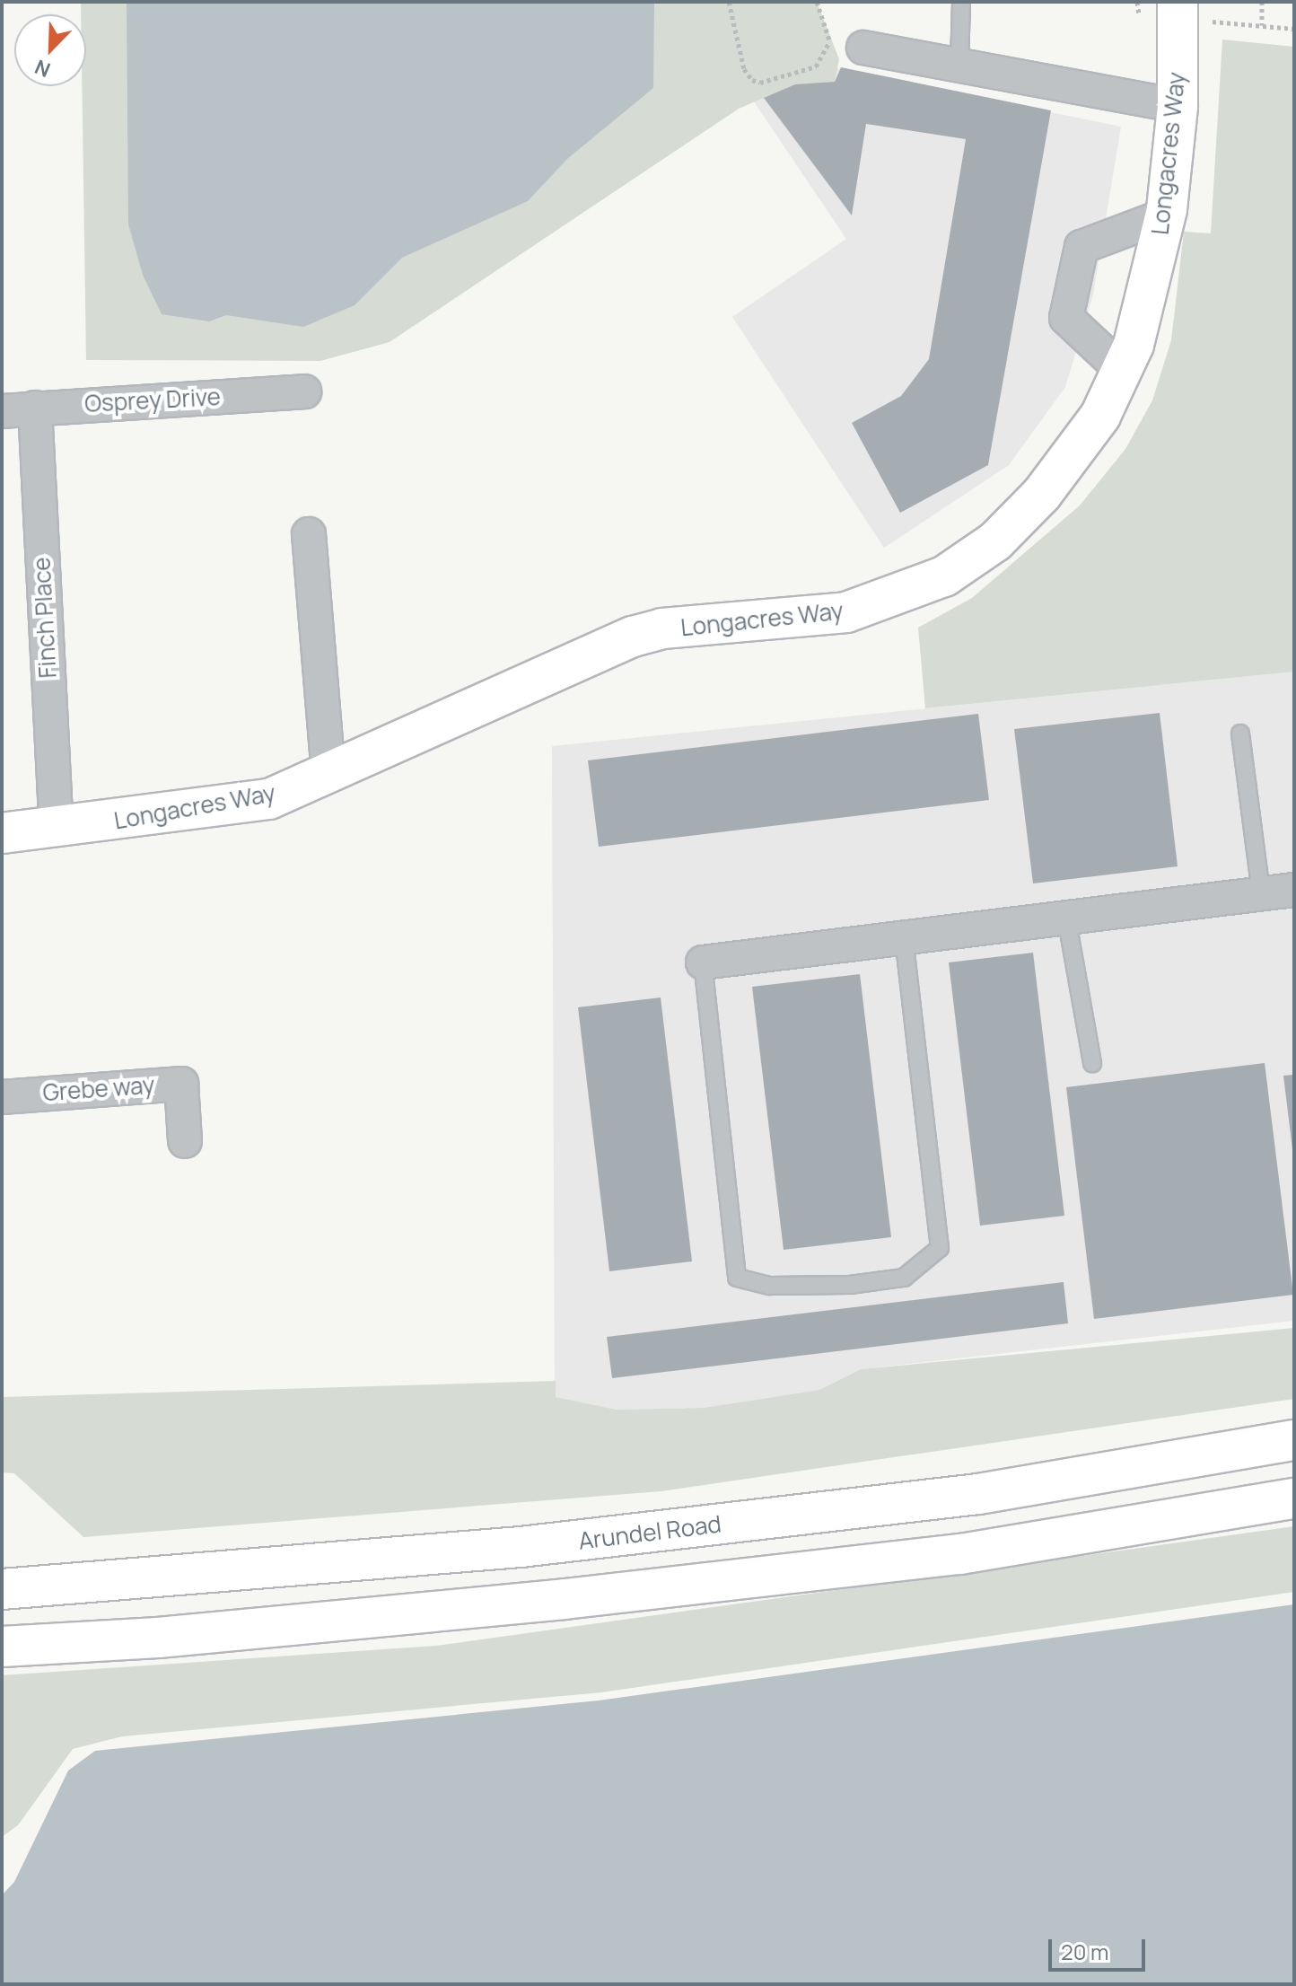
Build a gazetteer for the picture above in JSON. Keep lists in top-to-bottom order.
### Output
{
  "streets": {
    "main road": ["Longacres Way", "Arundel Road"],
    "street": ["Osprey Drive", "Finch Place", "Grebe way"]
  },
  "crossings": [
    ["Longacres Way", "Finch Place"],
    ["Osprey Drive", "Finch Place"]
  ],
  "scale_bar": "20 m",
  "north": "bottom left"
}
